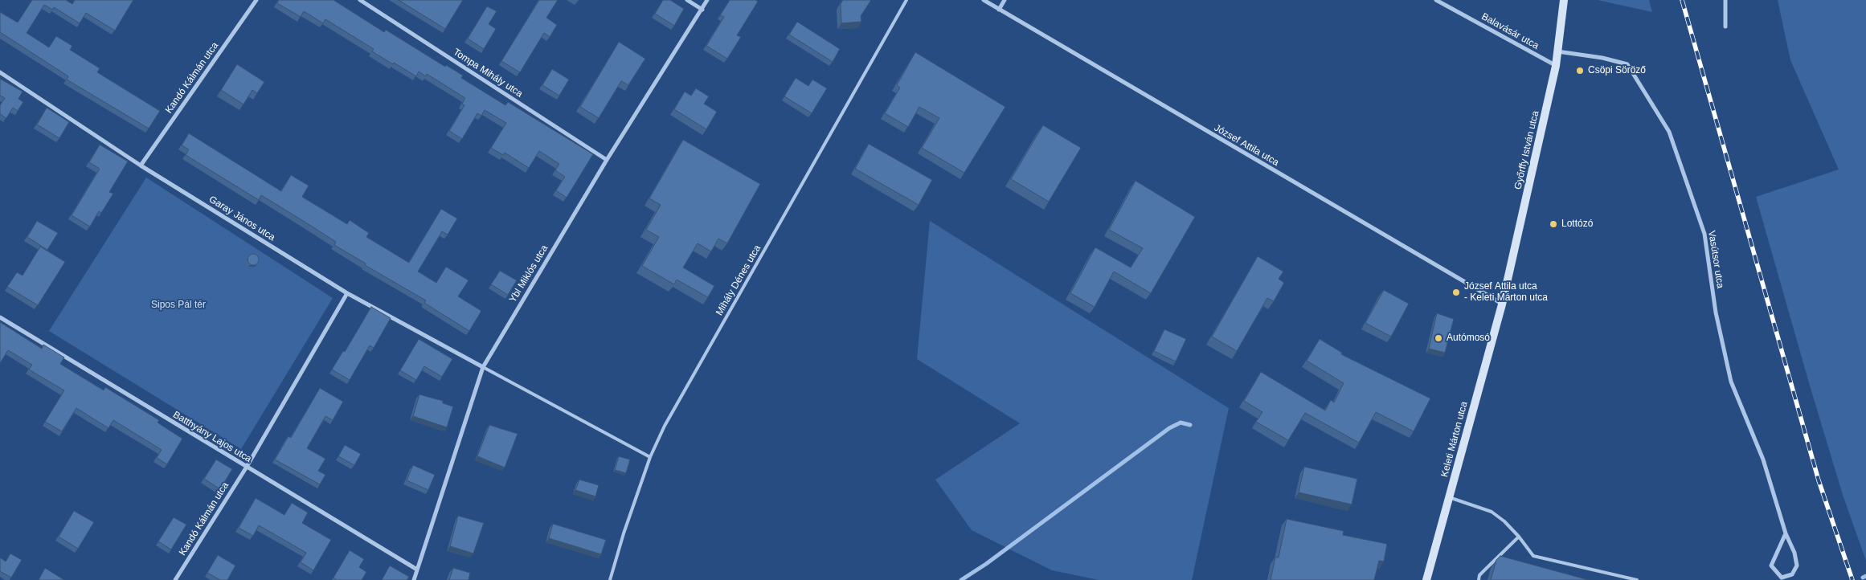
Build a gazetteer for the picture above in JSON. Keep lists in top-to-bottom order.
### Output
{
  "streets": {
    "main road": ["Győrffy István utca", "Keleti Márton utca"],
    "street": [
      "Balavásár utca",
      "Tompa Mihály utca",
      "Kandó Kálmán utca",
      "József Attila utca",
      "Garay János utca",
      "Vasútsor utca",
      "Ybl Miklós utca",
      "Batthyány Lajos utca"
    ],
    "lane": ["Mihály Dénes utca"]
  },
  "crossings": [
    ["Balavásár utca", "Győrffy István utca"],
    ["Tompa Mihály utca", "Ybl Miklós utca"],
    ["Kandó Kálmán utca", "Garay János utca"],
    ["Kandó Kálmán utca", "Batthyány Lajos utca"],
    ["József Attila utca", "Győrffy István utca"],
    ["József Attila utca", "Keleti Márton utca"],
    ["Győrffy István utca", "Vasútsor utca"],
    ["Győrffy István utca", "Keleti Márton utca"],
    ["Garay János utca", "Ybl Miklós utca"],
    ["Ybl Miklós utca", "Batthyány Lajos utca"]
  ],
  "parks": ["Sipos Pál tér"],
  "places": [
    "Csöpi Söröző",
    "Lottózó",
    "József Attila utca - Keleti Márton utca",
    "Autómosó"
  ]
}
